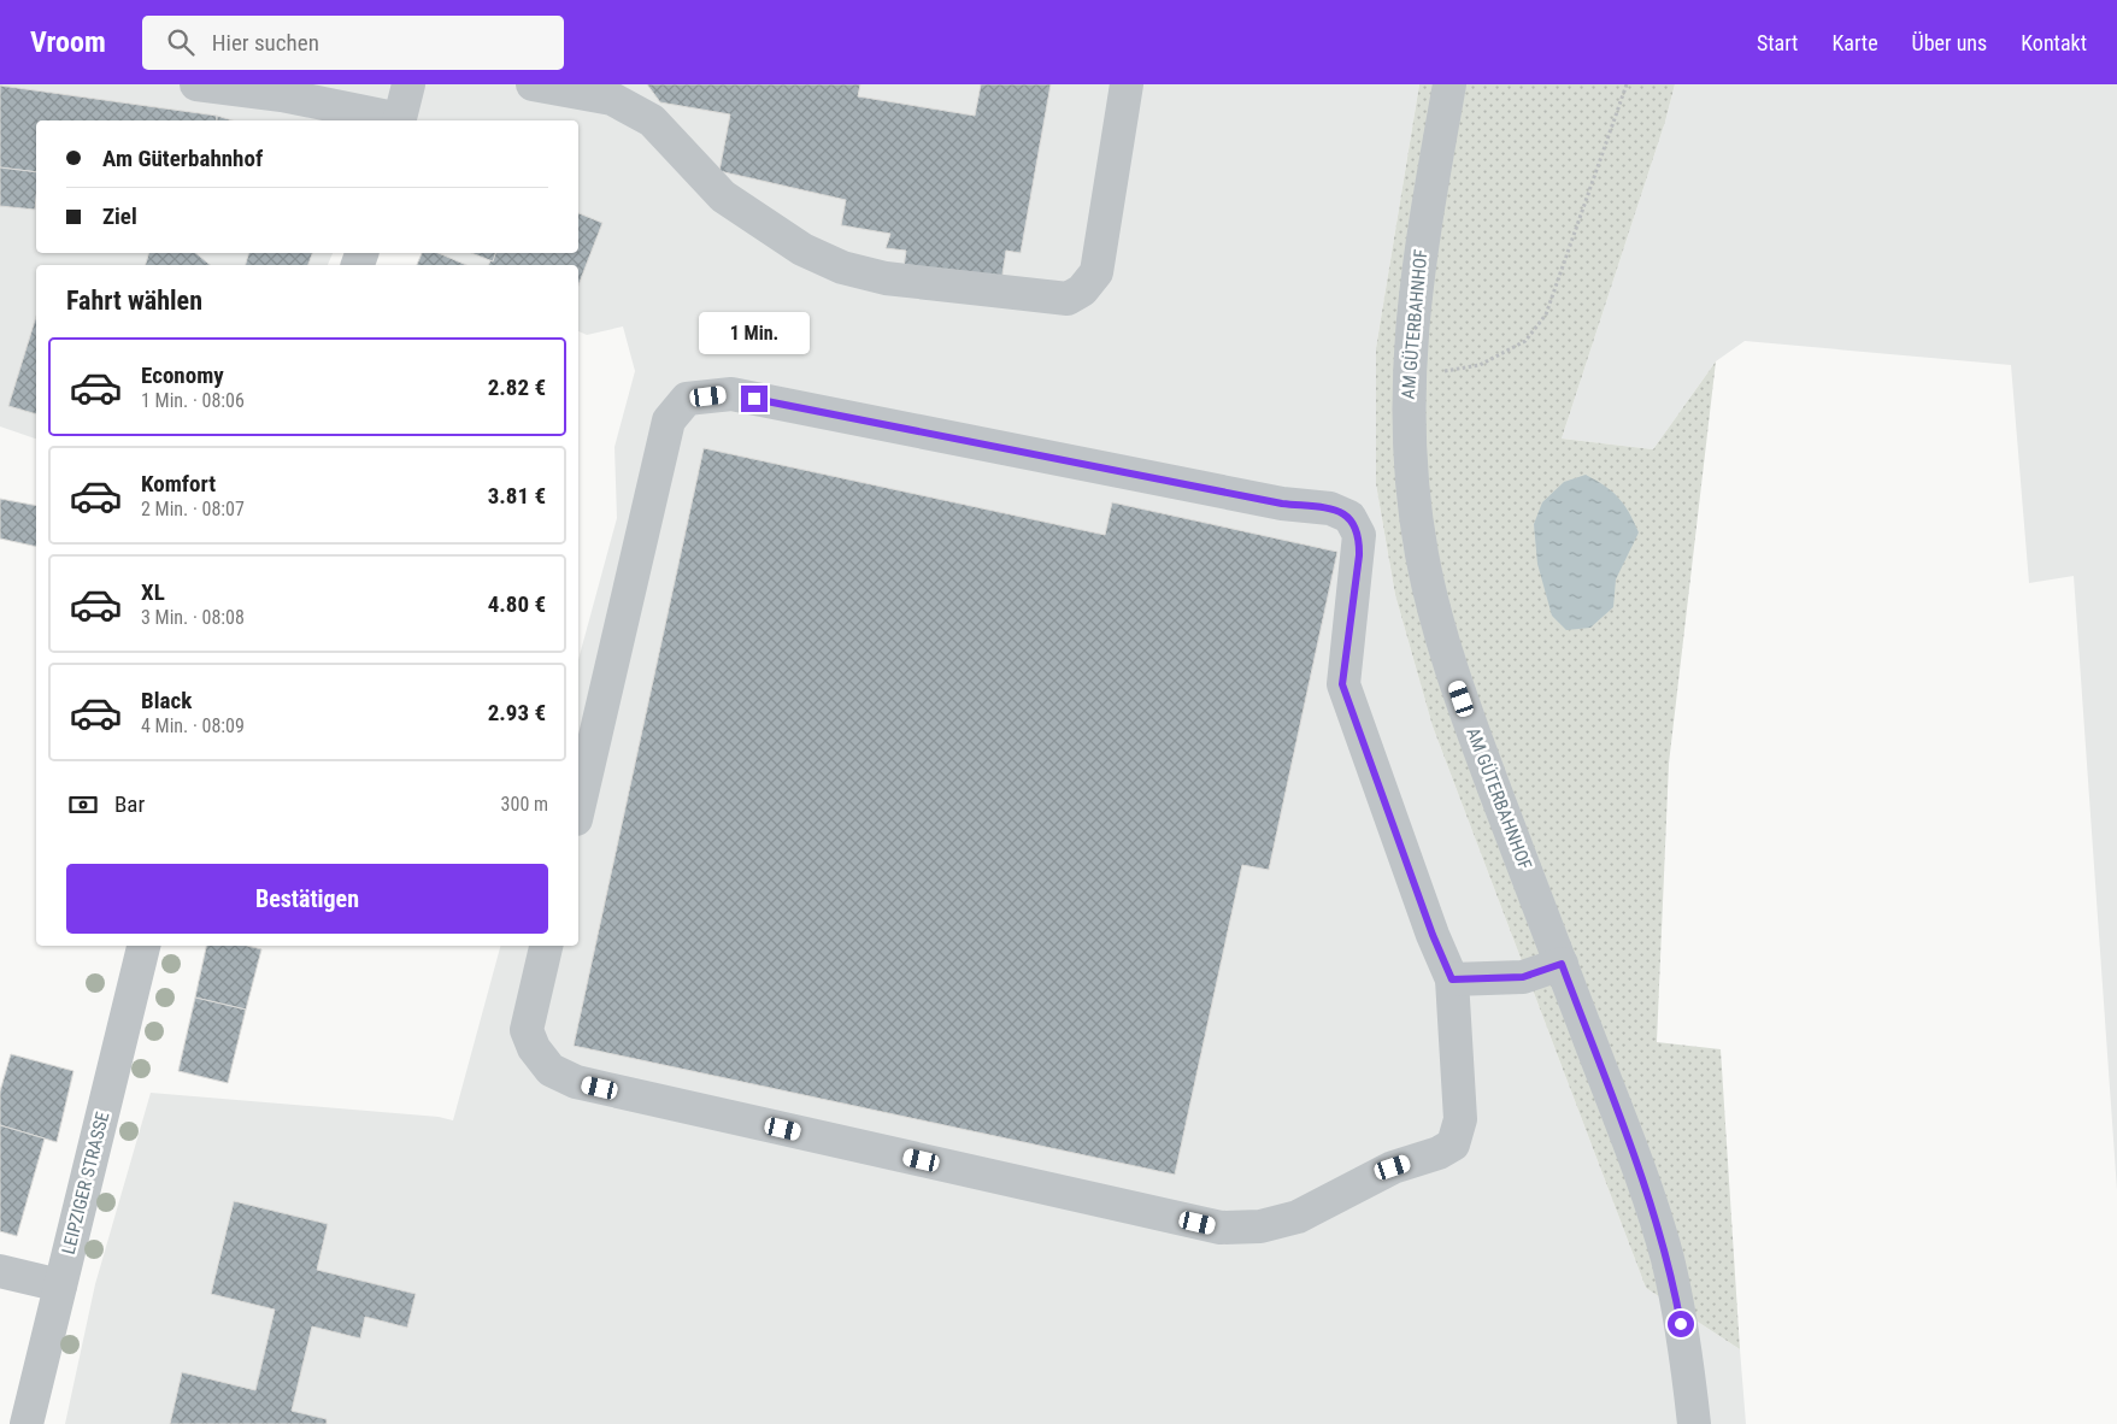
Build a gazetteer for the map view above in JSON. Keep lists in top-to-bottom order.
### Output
{
  "streets": {
    "street": ["AM GÜTERBAHNHOF", "LEIPZIGER STRASSE"]
  },
  "page": {
    "header": "Vroom",
    "search": "Hier suchen",
    "nav": [
      "Start",
      "Karte",
      "Über uns",
      "Kontakt"
    ],
    "banner": ["Am Güterbahnhof", "Ziel"],
    "heading": "Fahrt wählen",
    "bubble": "1 Min.",
    "list": [
      {
        "name": "Economy",
        "note": "1 Min. · 08:06",
        "value": "2.82 €"
      },
      {
        "name": "Komfort",
        "note": "2 Min. · 08:07",
        "value": "3.81 €"
      },
      {
        "name": "XL",
        "note": "3 Min. · 08:08",
        "value": "4.80 €"
      },
      {
        "name": "Black",
        "note": "4 Min. · 08:09",
        "value": "2.93 €"
      }
    ],
    "pay": ["Bar", "300 m"],
    "buttons": "Bestätigen"
  }
}
